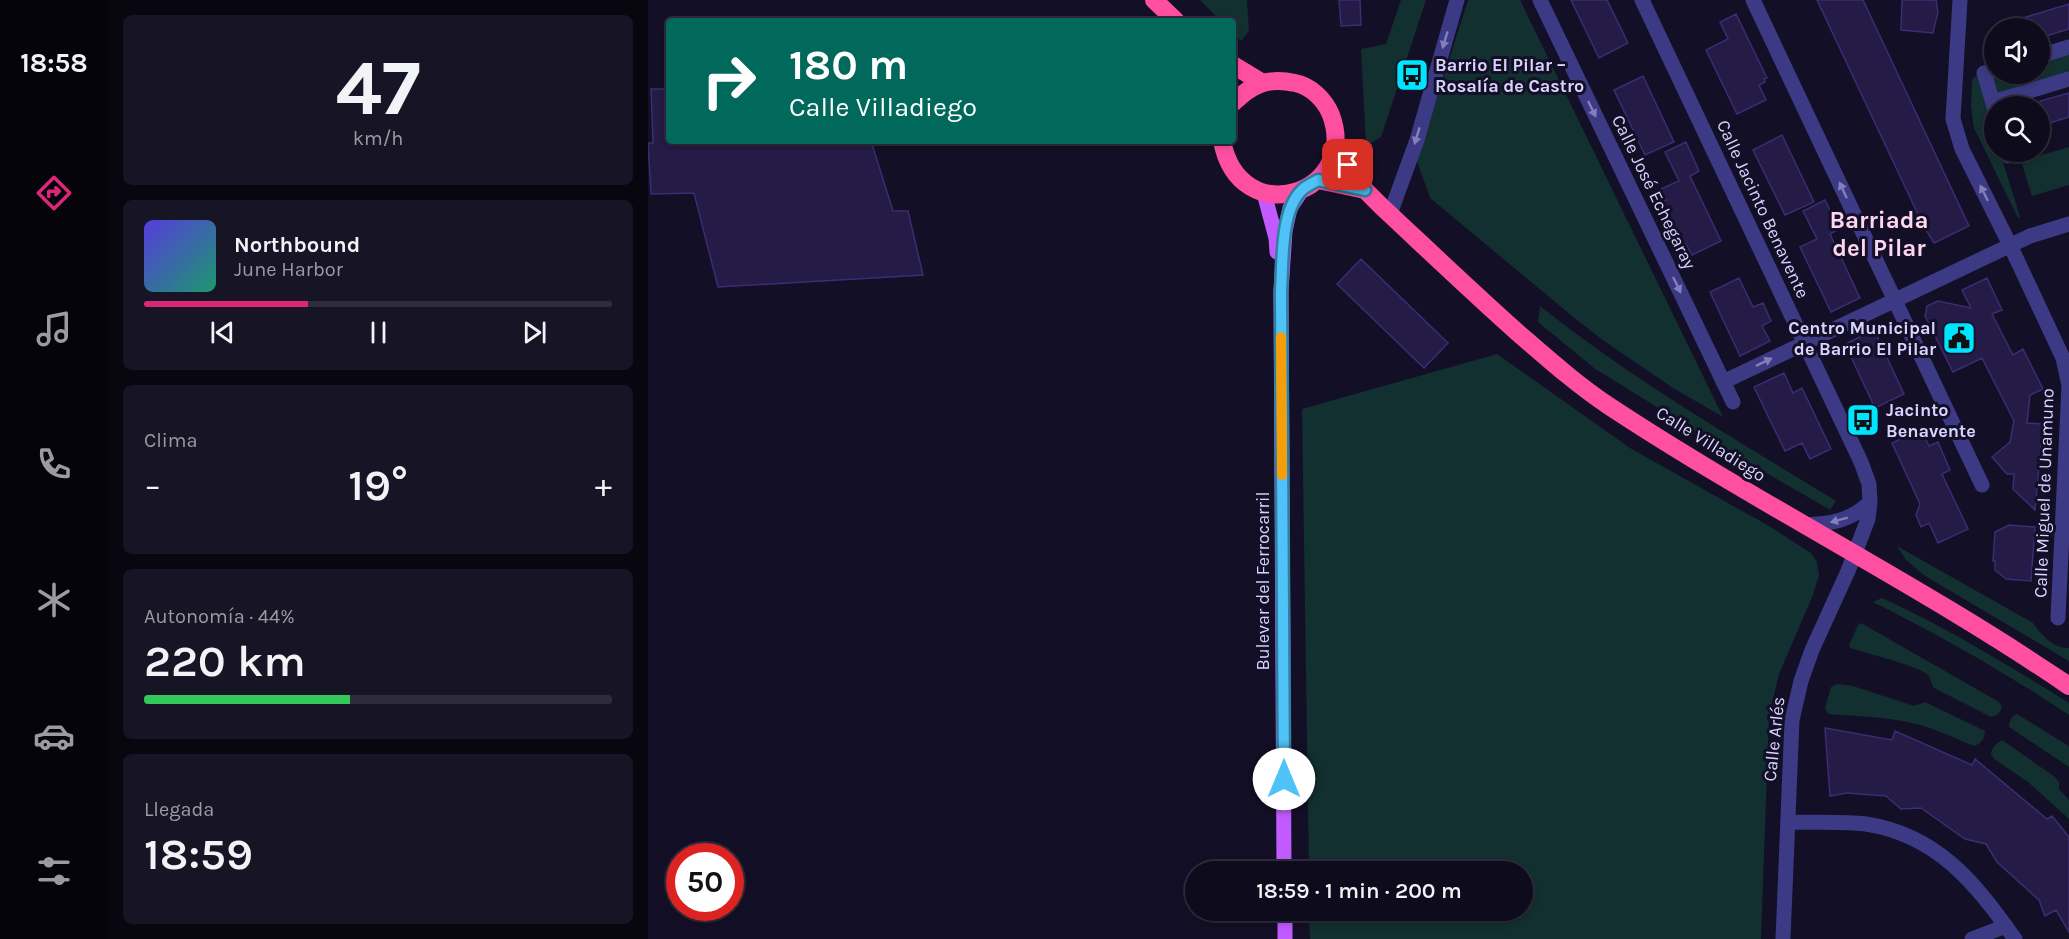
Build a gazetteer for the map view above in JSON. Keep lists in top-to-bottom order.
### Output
{
  "streets": {
    "highway": ["Calle Villadiego"],
    "main road": ["Bulevar del Ferrocarril"],
    "street": [
      "Calle José Echegaray",
      "Calle Jacinto Benavente",
      "Calle Miguel de Unamuno",
      "Calle Arlés"
    ]
  },
  "crossings": [
    ["Calle Jacinto Benavente", "Calle Villadiego"],
    ["Calle Jacinto Benavente", "Calle Arlés"],
    ["Calle Villadiego", "Calle Arlés"]
  ],
  "one_way": ["Calle José Echegaray"],
  "districts": ["Barriada del Pilar"],
  "places": {
    "bus stop": ["Barrio El Pilar – Rosalía de Castro", "Jacinto Benavente"],
    "public building": ["Centro Municipal de Barrio El Pilar"]
  },
  "page": {
    "tabs": "18:58",
    "tile": [
      ["47", "km/h"],
      "Clima",
      ["Autonomía · 44%", "220 km"],
      ["Llegada", "18:59"]
    ],
    "turn": ["180 m", "Calle Villadiego"],
    "song": ["Northbound", "June Harbor"],
    "heat": ["−", "19°", "+"],
    "limit": "50",
    "trip": "18:59 · 1 min · 200 m"
  }
}
